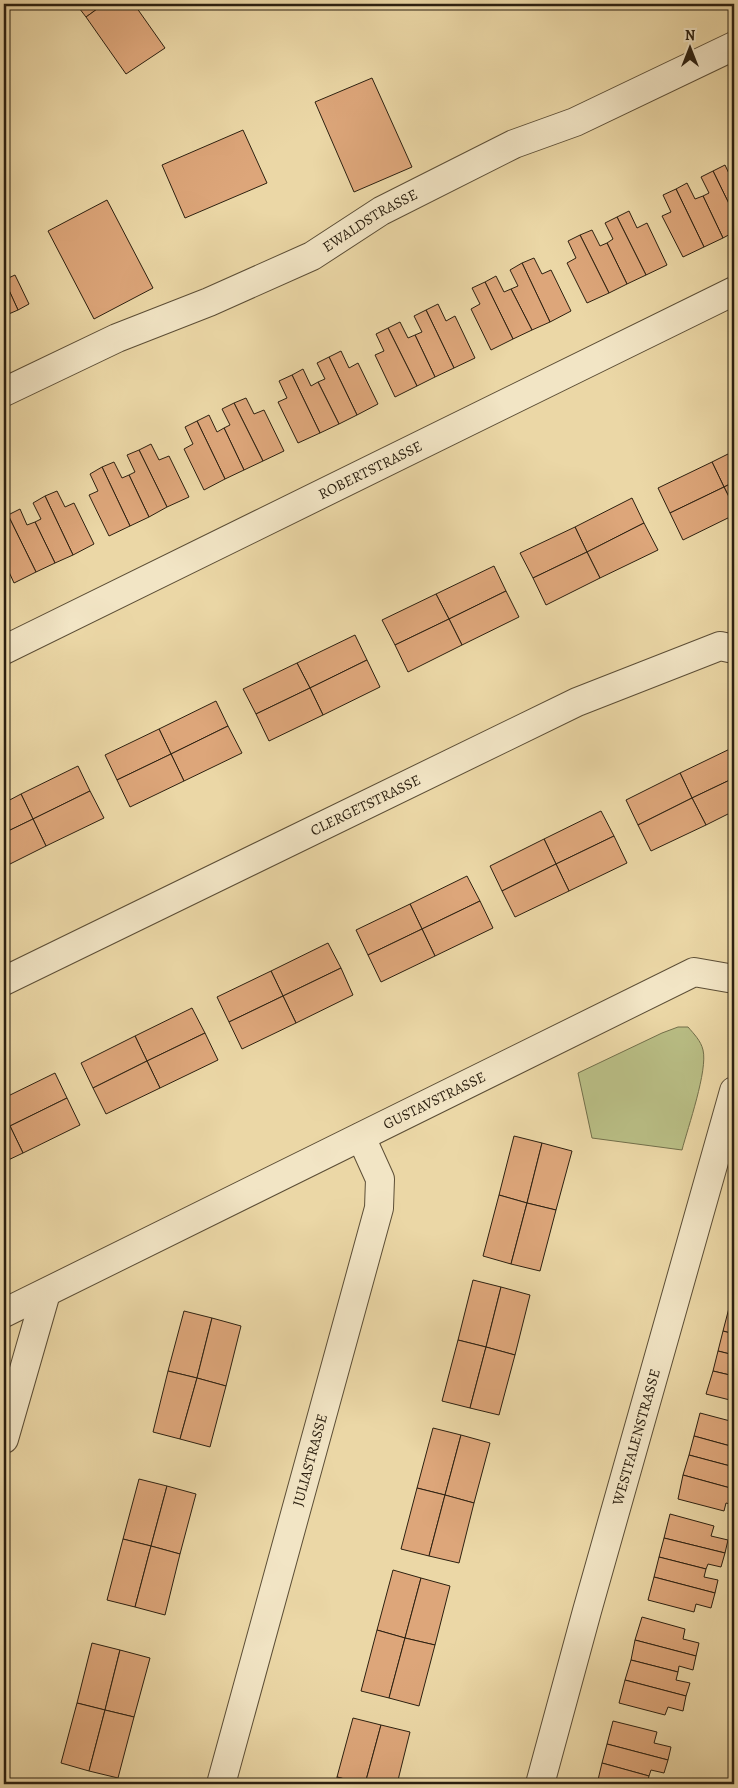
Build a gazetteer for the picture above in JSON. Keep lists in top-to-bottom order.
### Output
{
  "streets": {
    "street": [
      "EWALDSTRASSE",
      "ROBERTSTRASSE",
      "CLERGETSTRASSE",
      "GUSTAVSTRASSE",
      "WESTFALENSTRASSE",
      "JULIASTRASSE"
    ]
  },
  "crossings": [
    ["GUSTAVSTRASSE", "JULIASTRASSE"]
  ],
  "north": "top"
}
